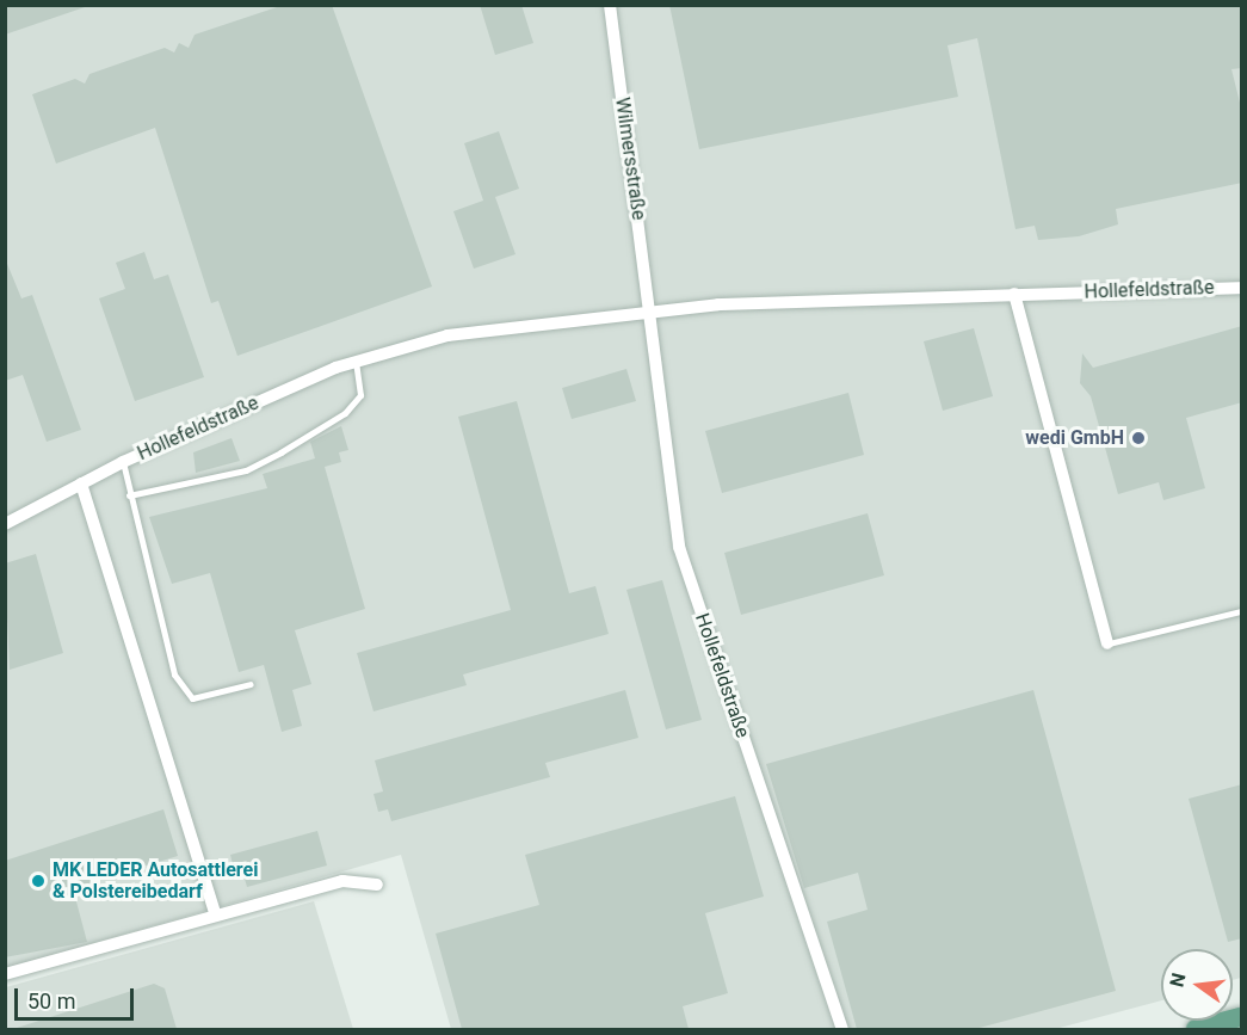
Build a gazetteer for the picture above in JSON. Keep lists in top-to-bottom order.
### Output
{
  "streets": {
    "street": ["Wilmersstraße", "Hollefeldstraße"]
  },
  "crossings": [
    ["Wilmersstraße", "Hollefeldstraße"]
  ],
  "places": ["wedi GmbH", "MK LEDER Autosattlerei & Polstereibedarf"],
  "scale_bar": "50 m",
  "north": "left"
}
